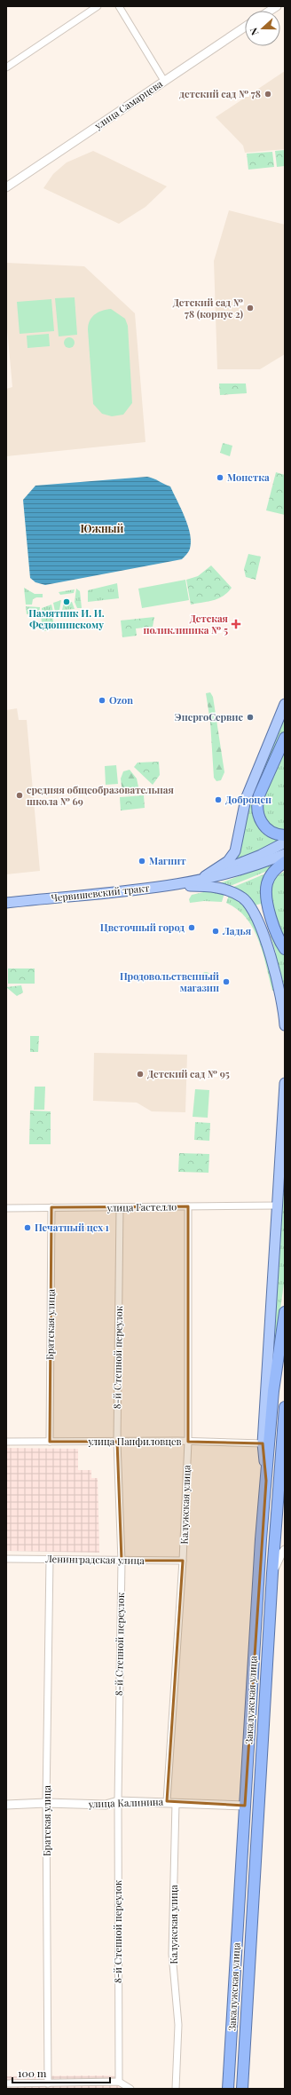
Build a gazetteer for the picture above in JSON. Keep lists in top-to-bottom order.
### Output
{
  "streets": {
    "highway": ["Закалужская улица"],
    "main road": ["Червишевский тракт"],
    "street": [
      "улица Самарцева",
      "улица Гастелло",
      "Братская улица",
      "8-й Степной переулок",
      "улица Панфиловцев",
      "Калужская улица",
      "Ленинградская улица",
      "улица Калинина"
    ]
  },
  "crossings": [
    ["улица Гастелло", "Братская улица"],
    ["улица Гастелло", "8-й Степной переулок"],
    ["улица Гастелло", "Калужская улица"],
    ["Братская улица", "улица Панфиловцев"],
    ["Братская улица", "Ленинградская улица"],
    ["Братская улица", "улица Калинина"],
    ["8-й Степной переулок", "улица Панфиловцев"],
    ["8-й Степной переулок", "Ленинградская улица"],
    ["8-й Степной переулок", "улица Калинина"],
    ["улица Панфиловцев", "Калужская улица"],
    ["Калужская улица", "Ленинградская улица"],
    ["Калужская улица", "улица Калинина"],
    ["Закалужская улица", "улица Калинина"]
  ],
  "districts": ["Южный"],
  "places": {
    "other": [
      "детский сад № 78",
      "Детский сад № 78 (корпус 2)",
      "Монетка",
      "Памятник И. И. Федюнинскому",
      "Ozon",
      "ЭнергоСервис",
      "средняя общеобразовательная школа № 69",
      "Доброцен",
      "Магнит",
      "Цветочный город",
      "Ладья",
      "Продовольственный магазин",
      "Детский сад № 95",
      "Печатный цех 1"
    ],
    "health": ["Детская поликлиника № 5"]
  },
  "scale_bar": "100 m",
  "north": "left"
}
